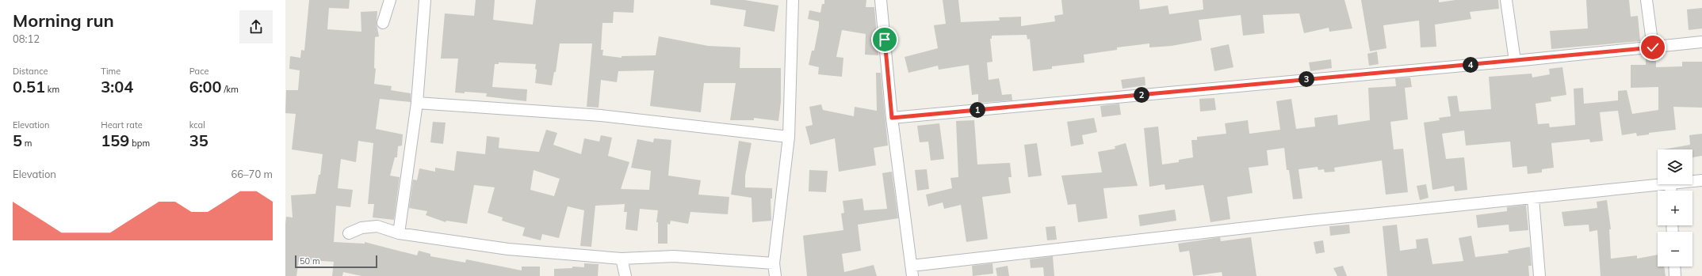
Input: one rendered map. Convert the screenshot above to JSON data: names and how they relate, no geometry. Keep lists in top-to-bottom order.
{
  "scale_bar": "50 m",
  "page": {
    "heading": ["Morning run", "08:12"],
    "stats": [
      ["Distance", "0.51 km"],
      ["Time", "3:04"],
      ["Pace", "6:00 /km"],
      ["Elevation", "5 m"],
      ["Heart rate", "159 bpm"],
      ["kcal", "35"]
    ],
    "pins": [
      "4",
      "3",
      "2",
      "1"
    ],
    "map_buttons": ["+", "−"],
    "chart": ["Elevation", "66–70 m"],
    "scale": "50 m"
  }
}
